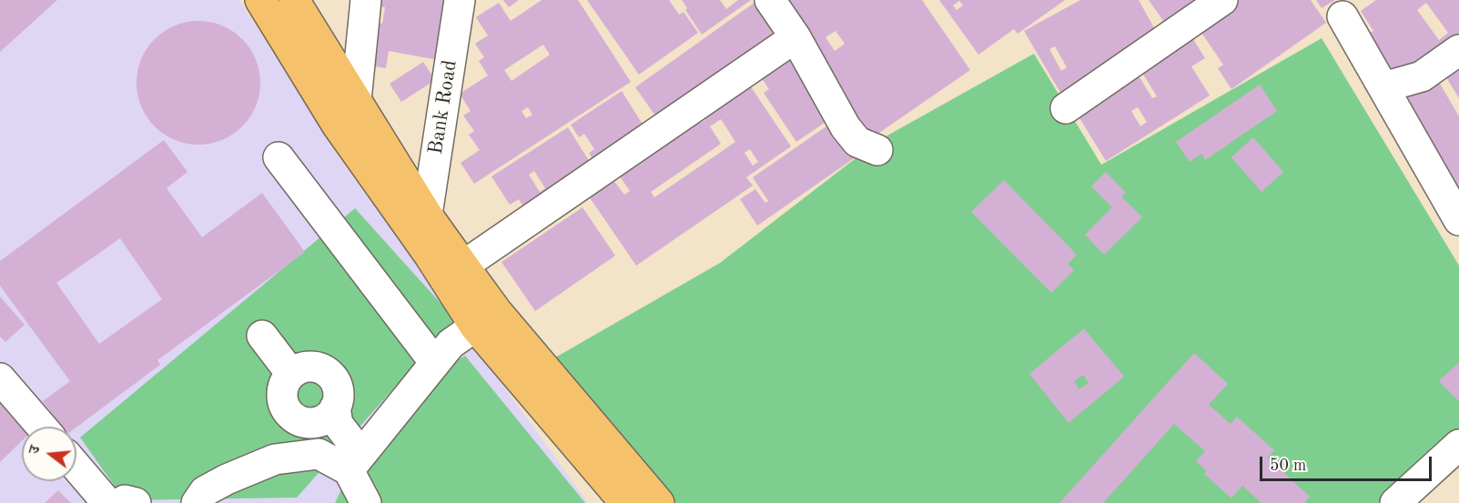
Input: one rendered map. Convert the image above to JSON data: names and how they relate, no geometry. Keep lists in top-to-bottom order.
{
  "streets": {
    "street": ["Bank Road"]
  },
  "scale_bar": "50 m",
  "north": "left"
}
